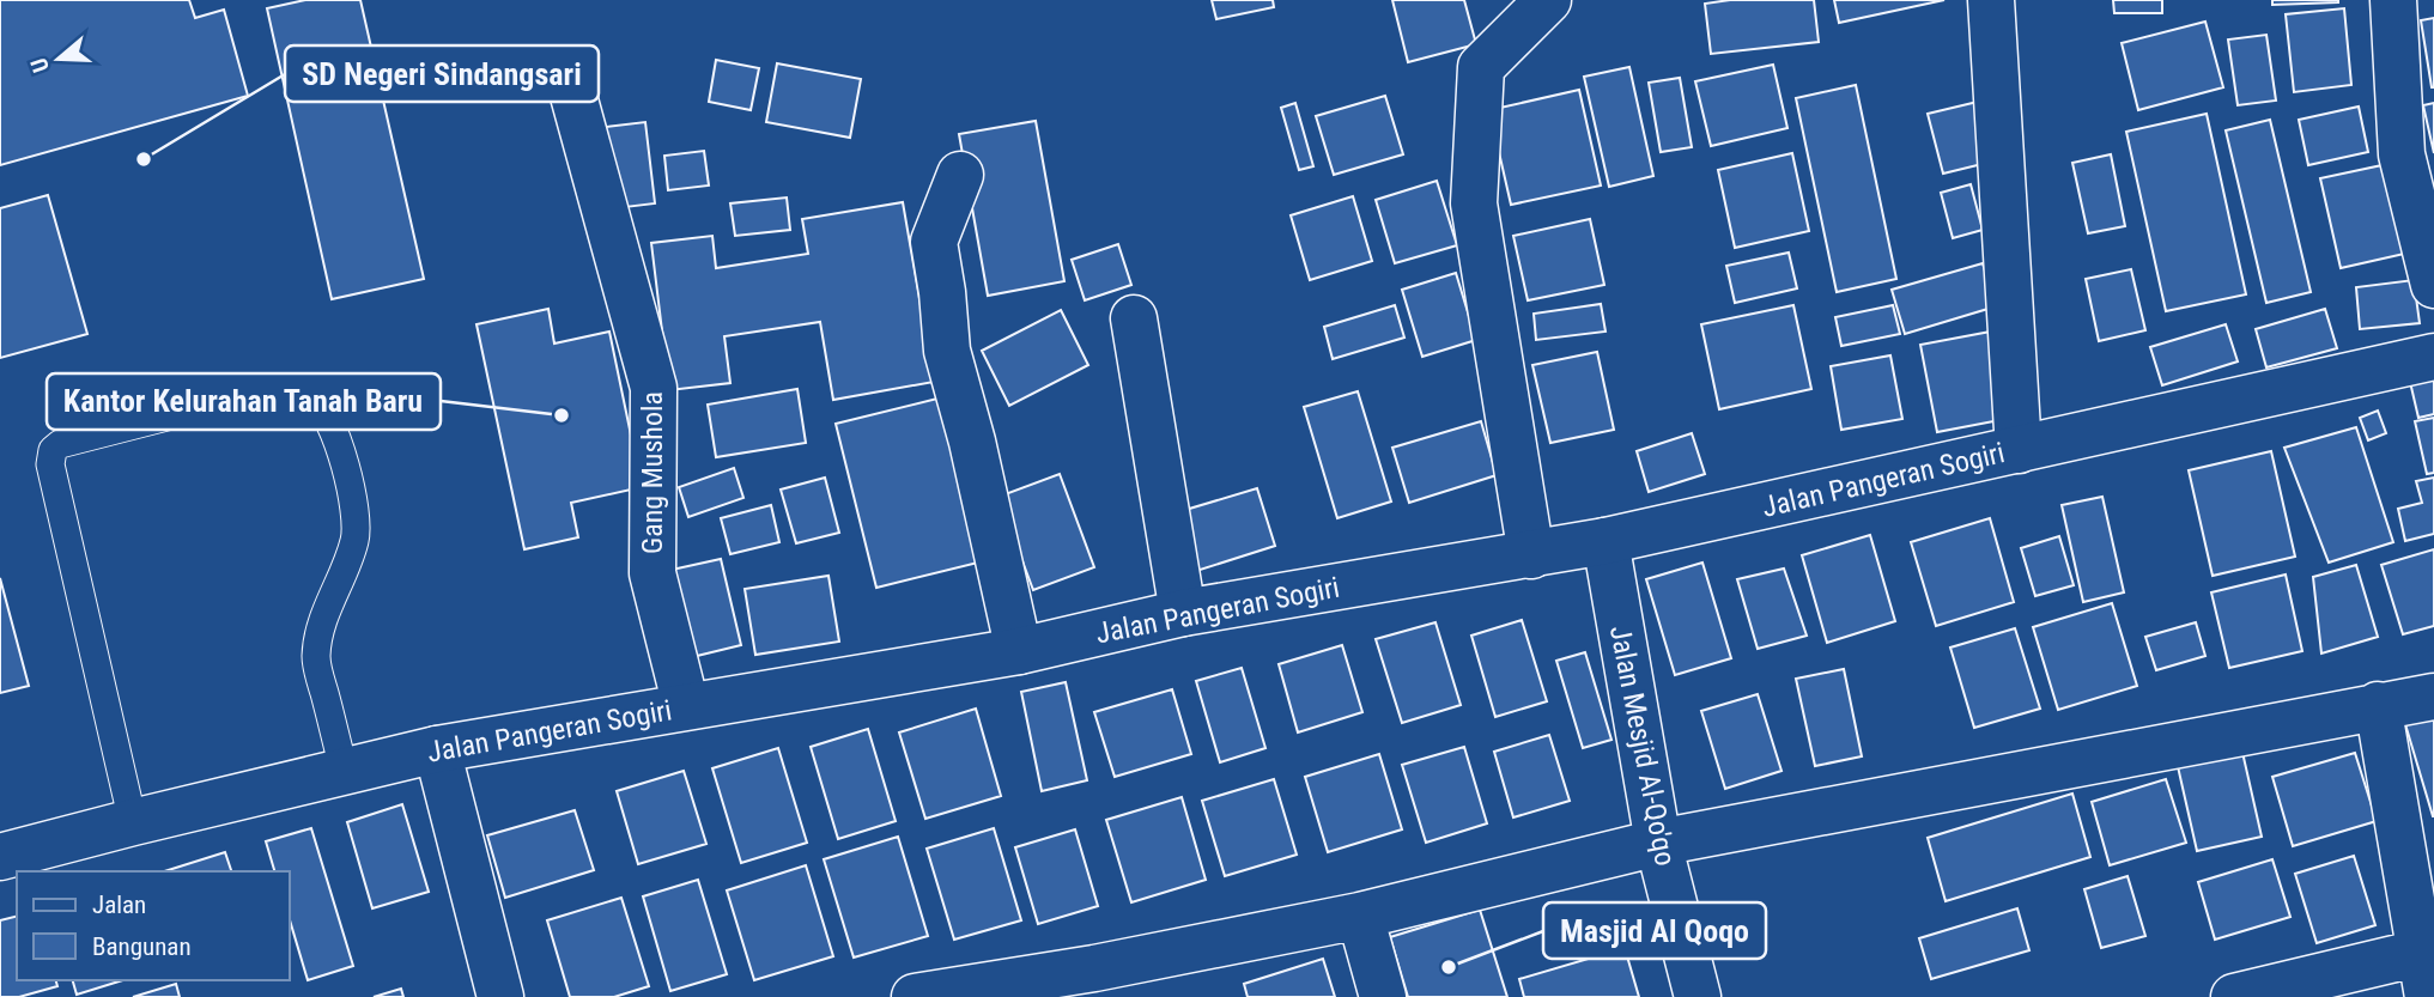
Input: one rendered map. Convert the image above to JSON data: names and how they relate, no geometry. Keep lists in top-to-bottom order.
{
  "streets": {
    "street": ["Gang Mushola", "Jalan Pangeran Sogiri", "Jalan Mesjid Al-Qo'qo"]
  },
  "crossings": [
    ["Gang Mushola", "Jalan Pangeran Sogiri"],
    ["Jalan Pangeran Sogiri", "Jalan Mesjid Al-Qo'qo"]
  ],
  "places": ["SD Negeri Sindangsari", "Kantor Kelurahan Tanah Baru", "Masjid Al Qoqo"],
  "legend": ["Jalan", "Bangunan"],
  "north": "left"
}
